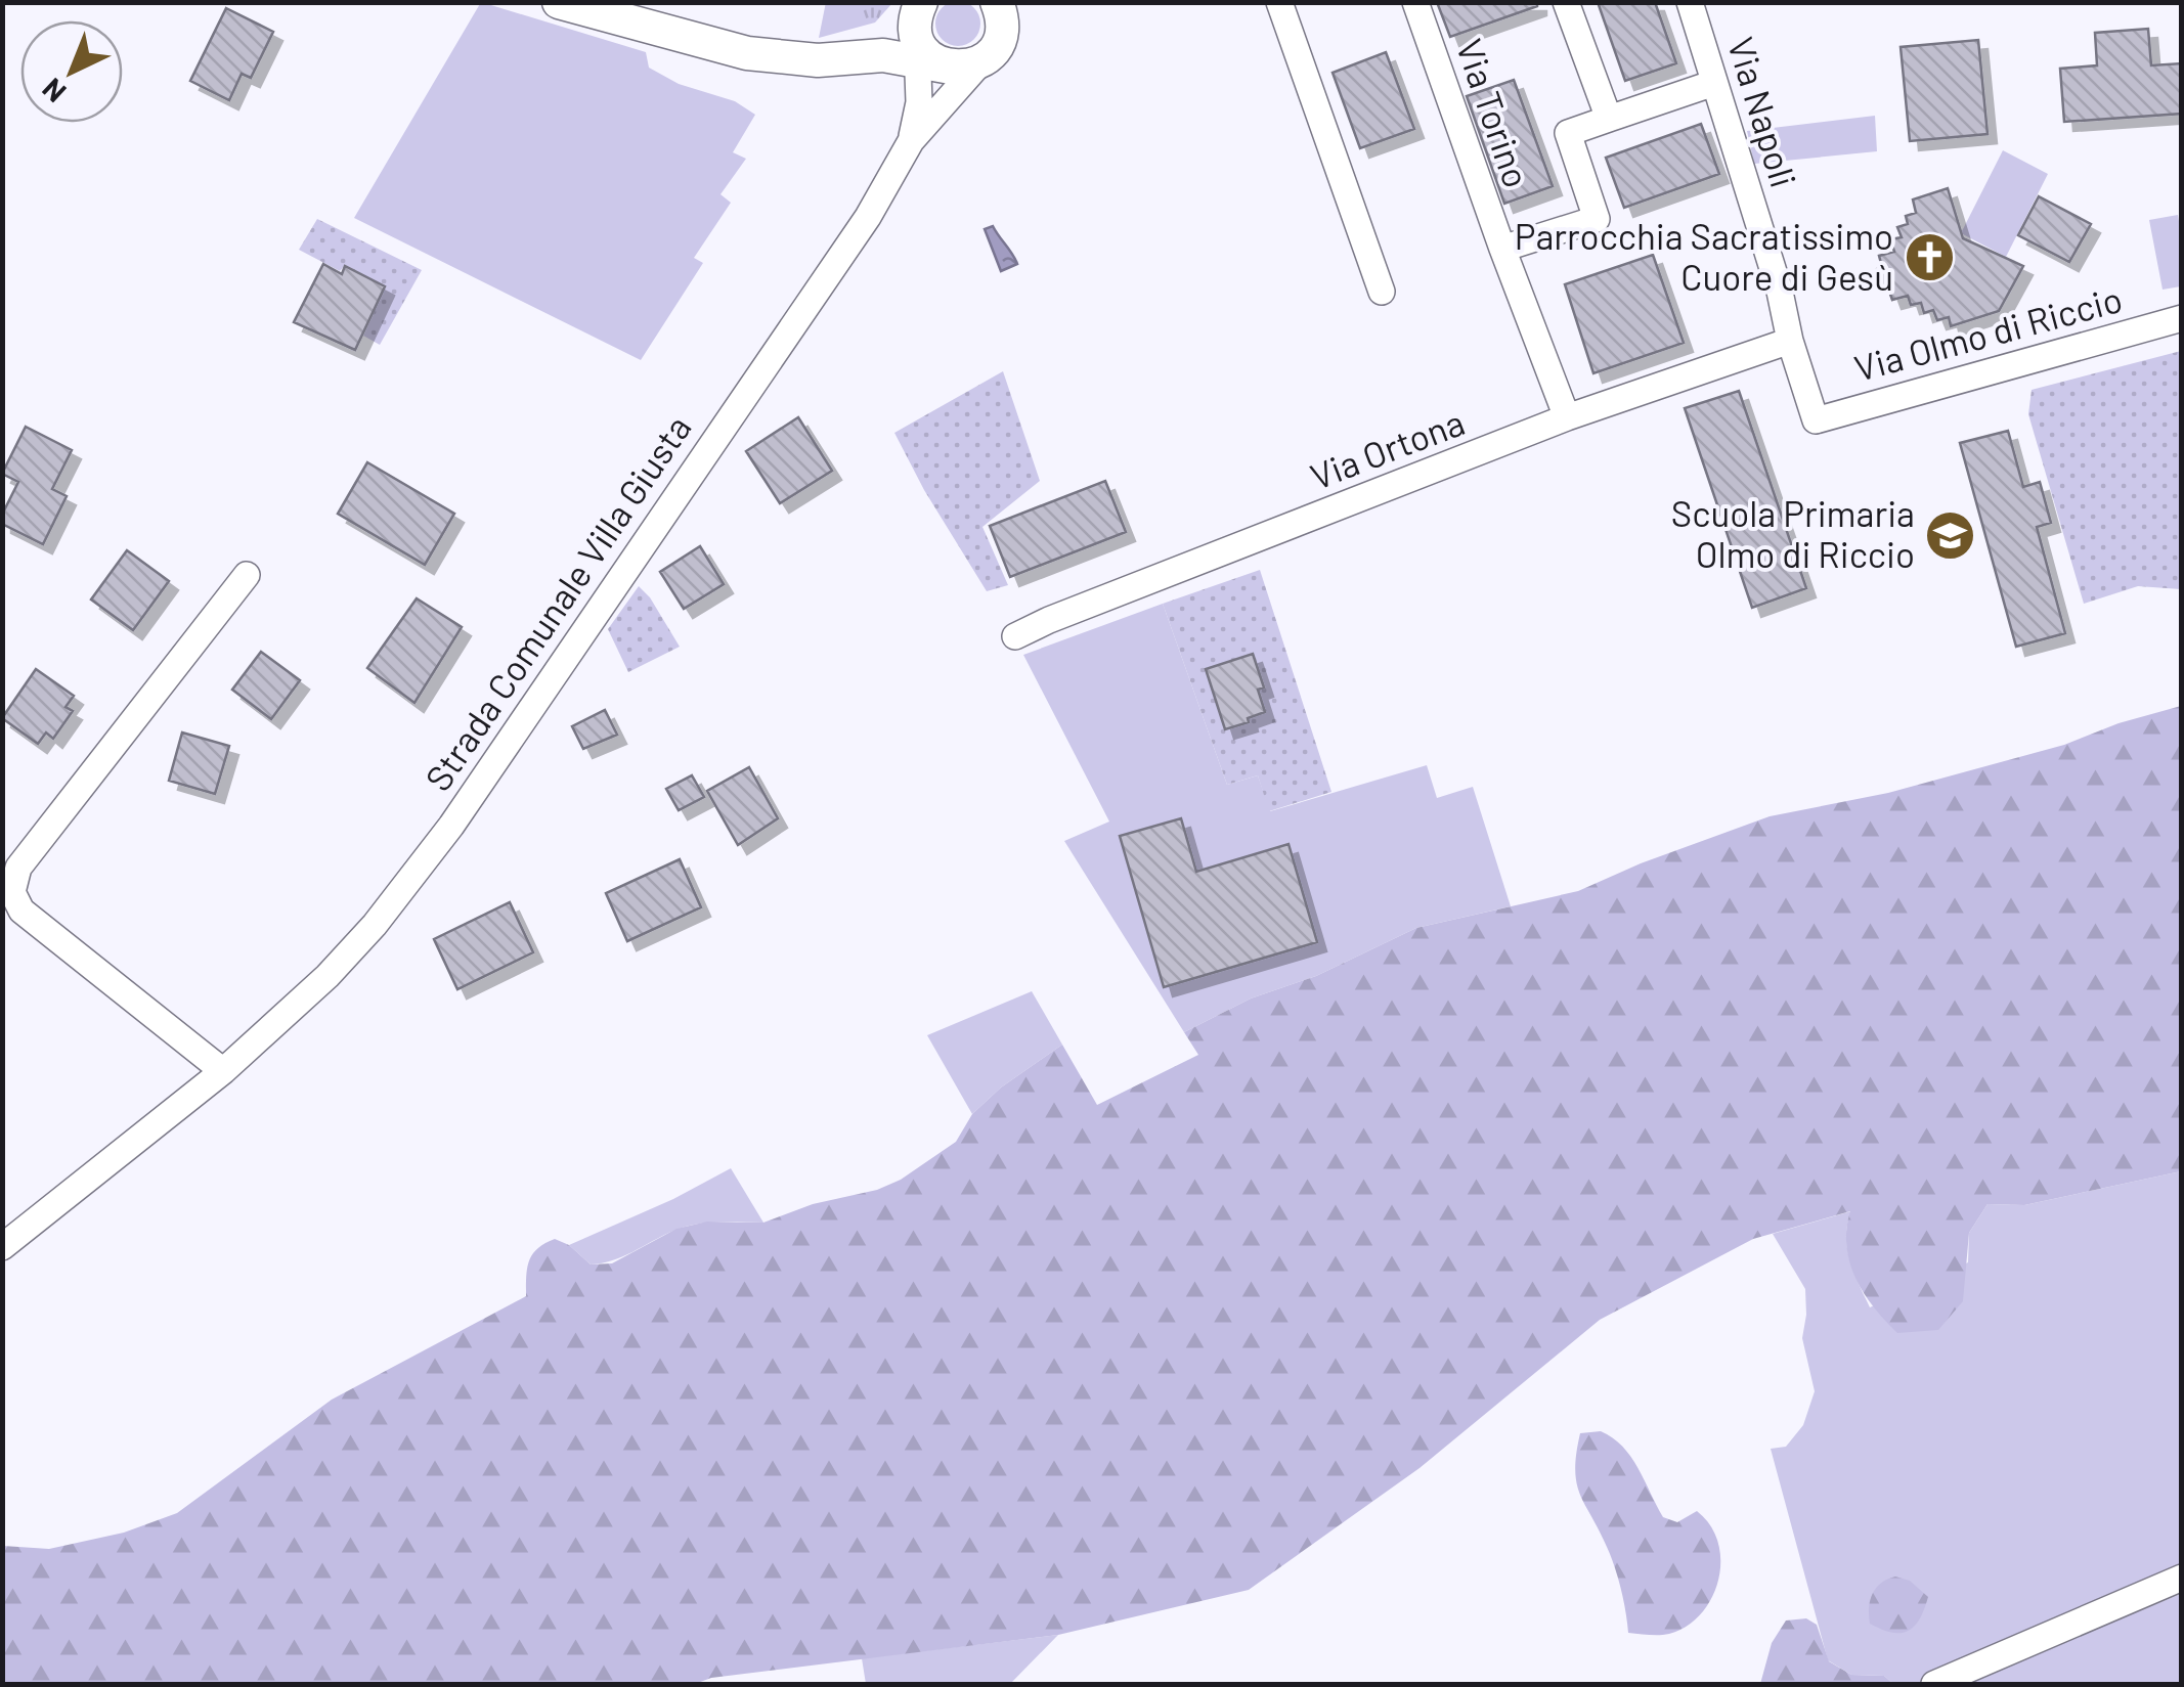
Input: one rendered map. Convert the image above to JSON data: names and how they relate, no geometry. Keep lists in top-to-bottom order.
{
  "streets": {
    "street": [
      "Via Napoli",
      "Via Torino",
      "Via Olmo di Riccio",
      "Via Ortona",
      "Strada Comunale Villa Giusta"
    ]
  },
  "crossings": [
    ["Via Napoli", "Via Torino"],
    ["Via Napoli", "Via Olmo di Riccio"],
    ["Via Napoli", "Via Ortona"],
    ["Via Torino", "Via Ortona"]
  ],
  "places": {
    "church": ["Parrocchia Sacratissimo Cuore di Gesù"],
    "school or university": ["Scuola Primaria Olmo di Riccio"]
  },
  "north": "bottom left"
}
